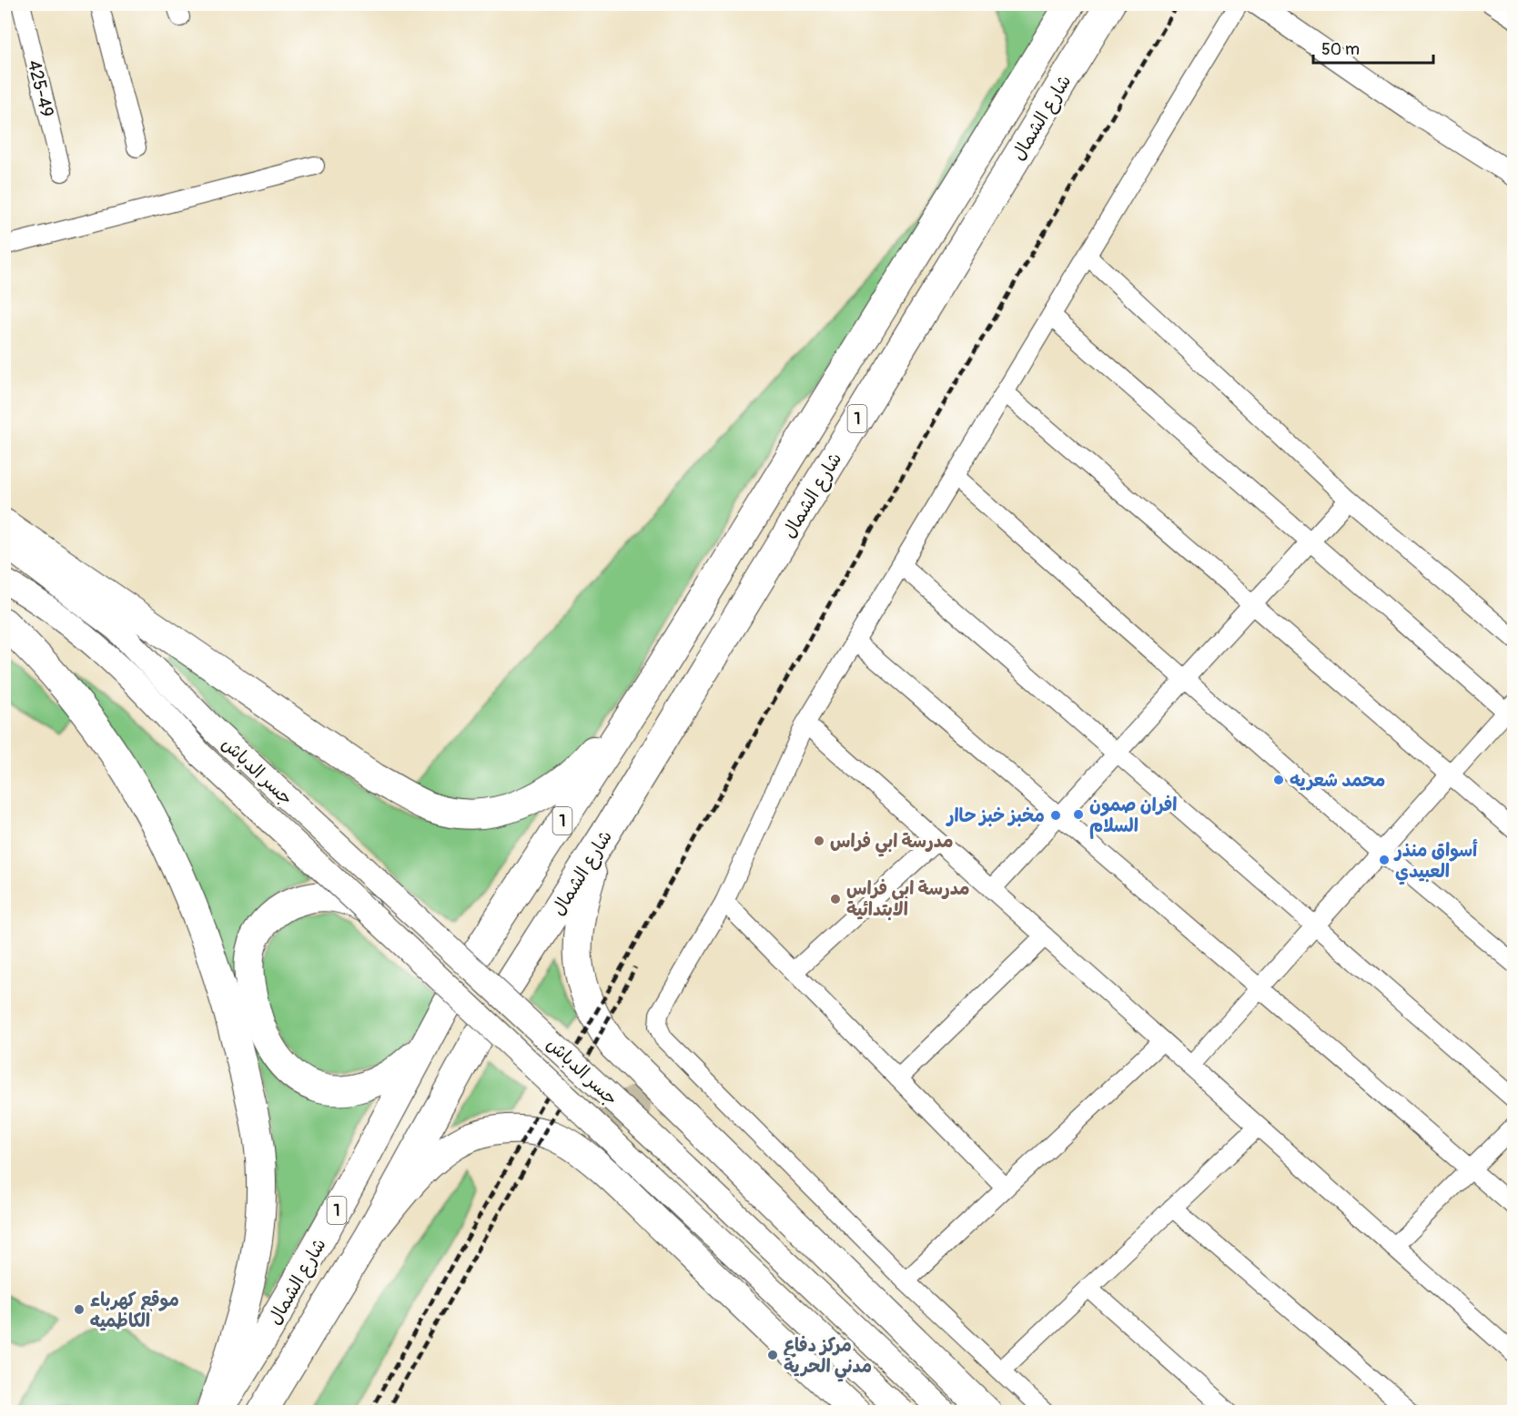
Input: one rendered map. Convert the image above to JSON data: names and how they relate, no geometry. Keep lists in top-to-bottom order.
{
  "streets": {
    "highway": ["شارع الشمال", "1"],
    "main road": ["جسر الدباش"],
    "street": ["425-49"]
  },
  "places": [
    "محمد شعريه",
    "افران صمون السلام",
    "مخبز خبز حاار",
    "مدرسة ابي فراس",
    "أسواق منذر العبيدي",
    "مدرسة ابي فراس الابتدائية",
    "موقع كهرباء الكاظميه",
    "مركز دفاع مدني الحرية"
  ],
  "scale_bar": "50 m"
}
